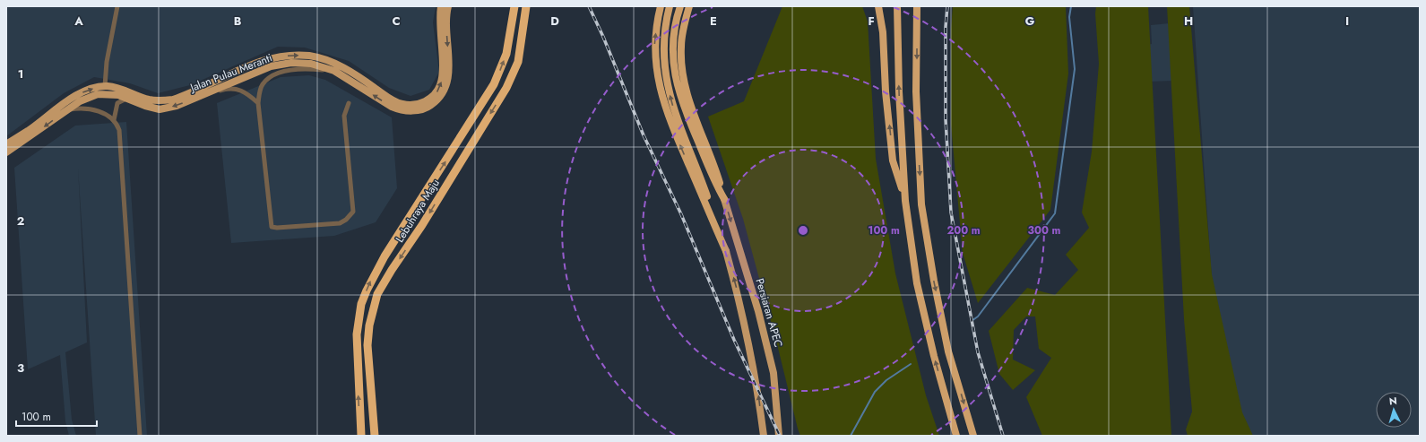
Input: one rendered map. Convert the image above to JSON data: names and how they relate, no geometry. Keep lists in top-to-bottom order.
{
  "streets": {
    "highway": ["Lebuhraya Maju"],
    "main road": ["Jalan Pulau Meranti", "Persiaran APEC"]
  },
  "scale_bar": "100 m",
  "north": "top",
  "grid": {
    "columns": [
      "A",
      "B",
      "C",
      "D",
      "E",
      "F",
      "G",
      "H",
      "I"
    ],
    "rows": ["1", "2", "3"]
  },
  "rings": ["100 m", "200 m", "300 m"]
}
